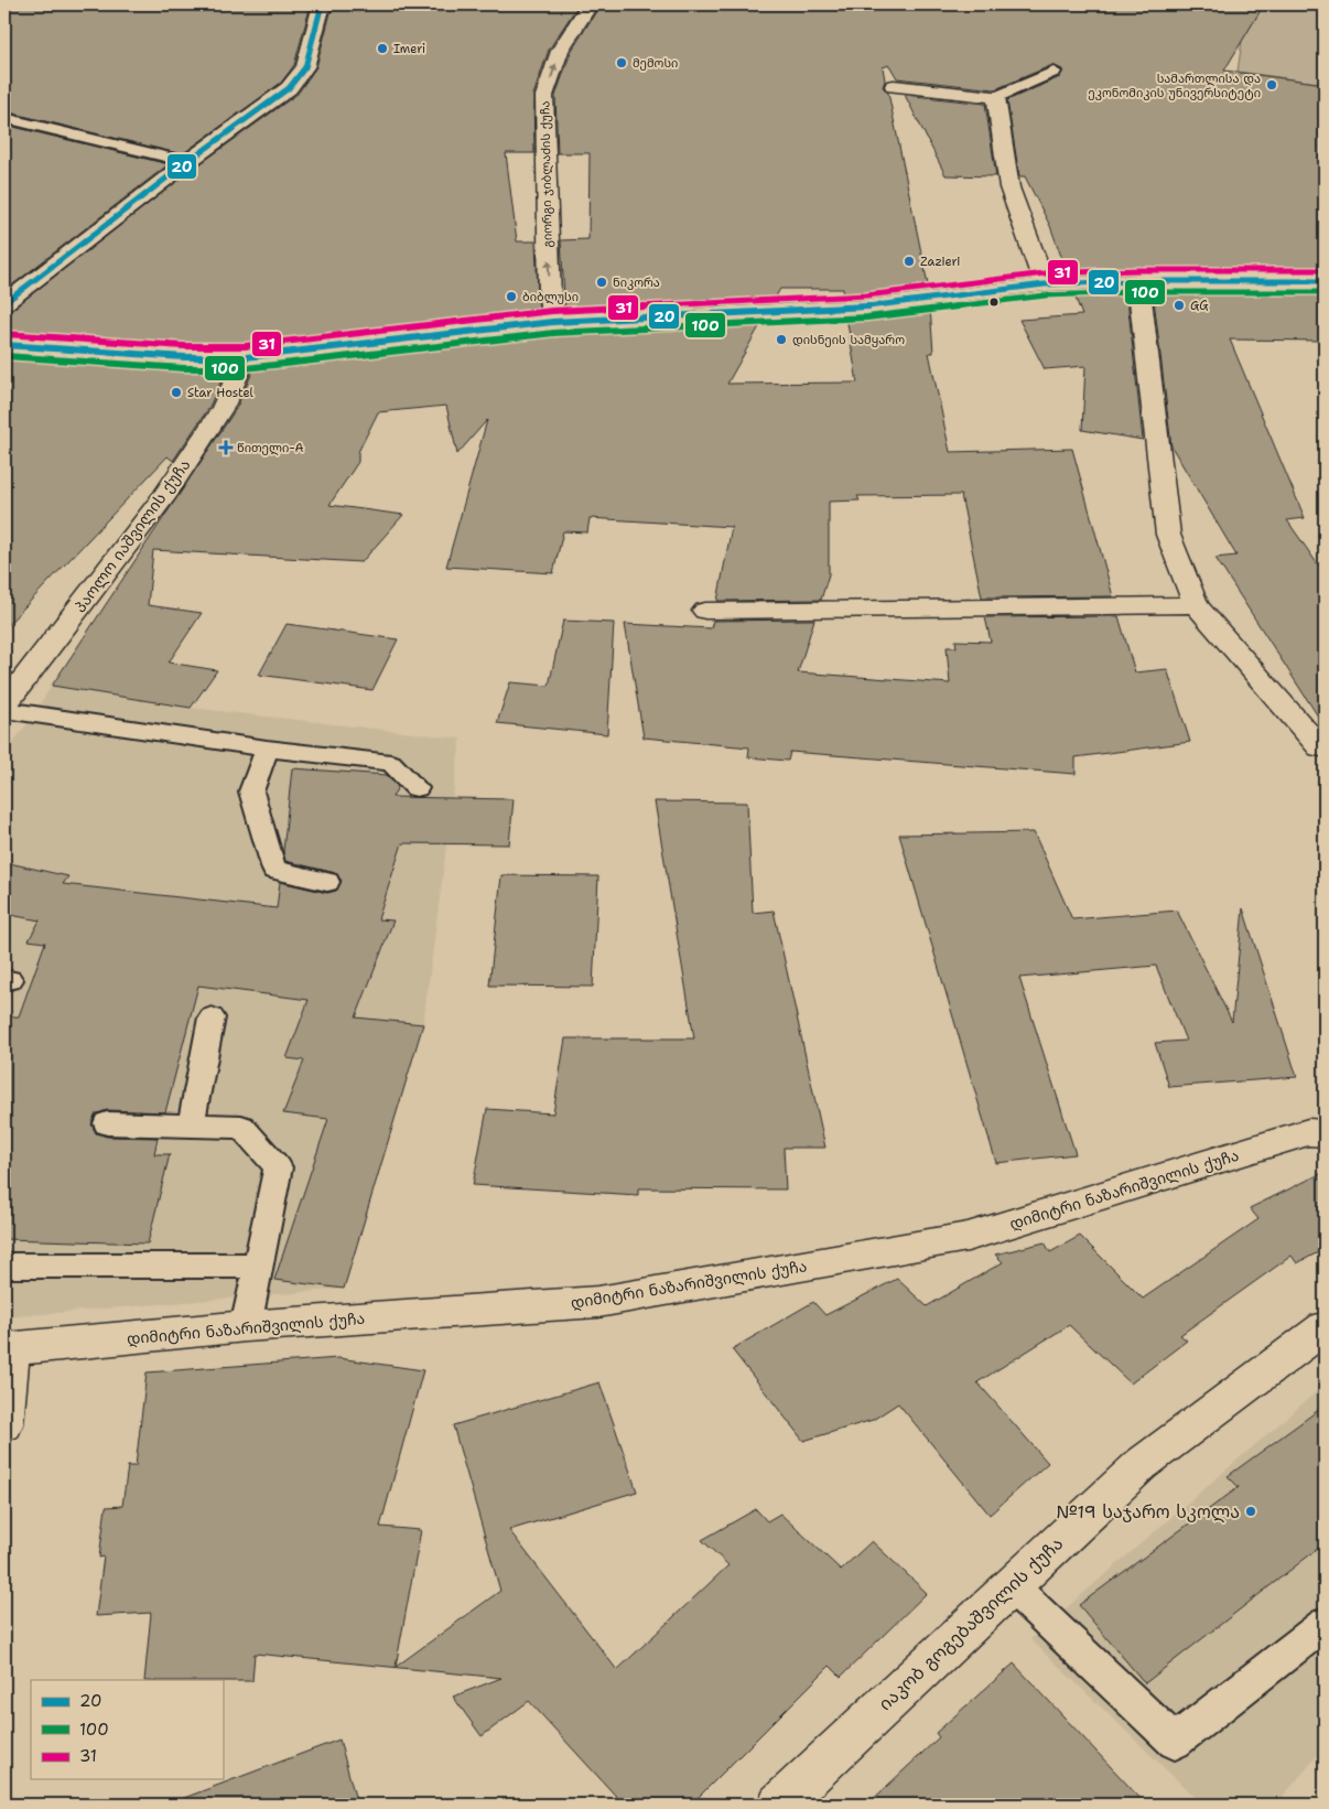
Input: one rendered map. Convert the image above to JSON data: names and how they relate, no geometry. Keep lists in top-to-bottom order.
{
  "streets": {
    "street": [
      "გიორგი ჯიბლაძის ქუჩა",
      "პაოლო იაშვილის ქუჩა",
      "დიმიტრი ნაზარიშვილის ქუჩა",
      "იაკობ გოგებაშვილის ქუჩა"
    ]
  },
  "one_way": ["გიორგი ჯიბლაძის ქუჩა"],
  "places": {
    "other": [
      "Imeri",
      "მემოსი",
      "სამართლისა და ეკონომიკის უნივერსიტეტი",
      "Zazieri",
      "ნიკორა",
      "ბიბლუსი",
      "GG",
      "დისნეის სამყარო",
      "Star Hostel",
      "№19 საჯარო სკოლა"
    ],
    "health": ["წითელი-A"]
  },
  "lines": ["transit line 20", "transit line 31", "transit line 100"],
  "legend": ["20", "100", "31"]
}
